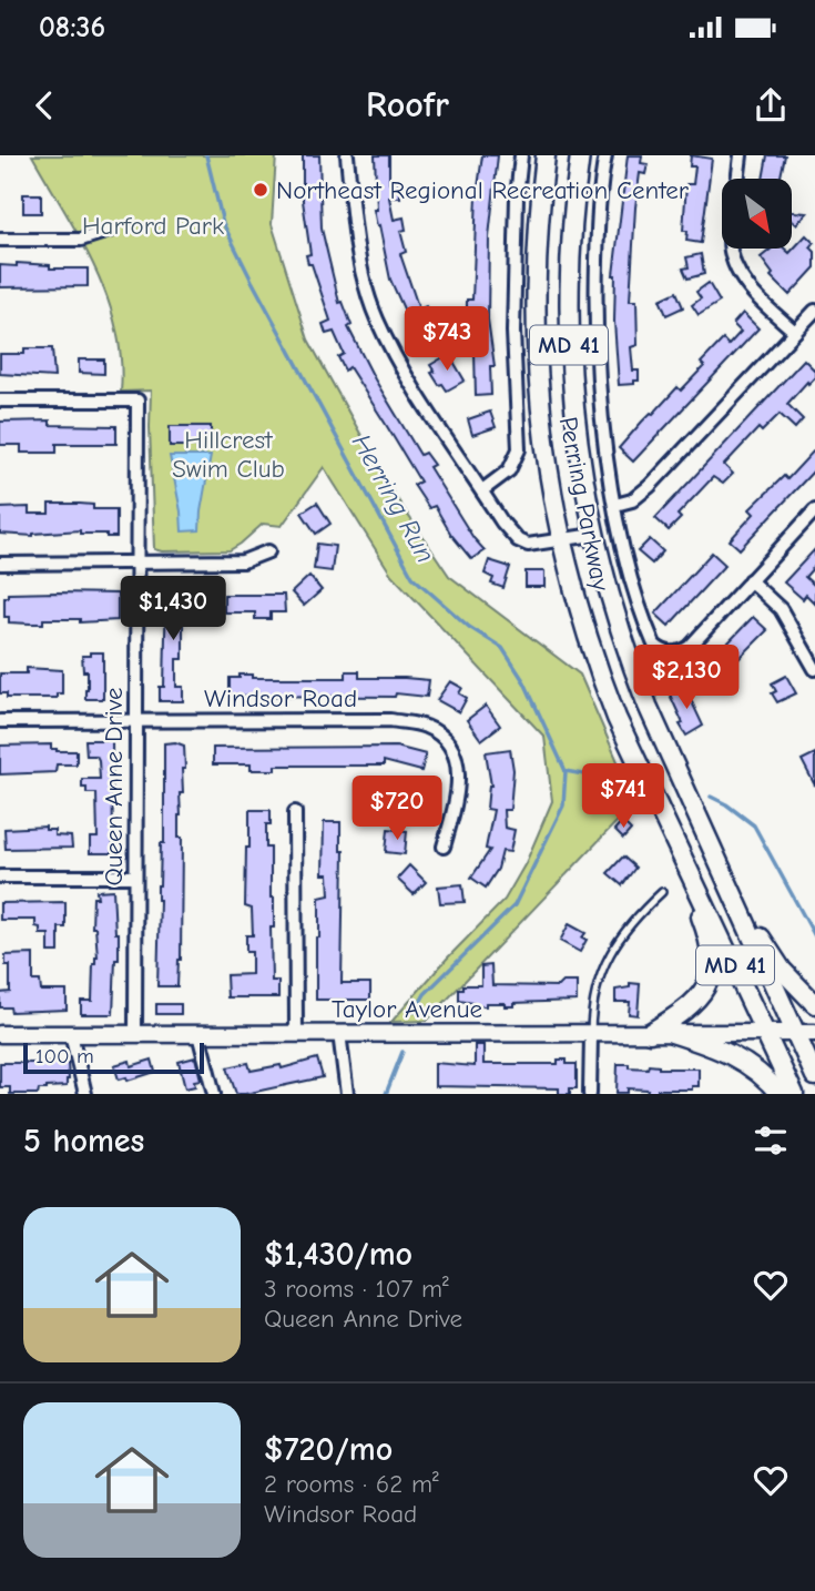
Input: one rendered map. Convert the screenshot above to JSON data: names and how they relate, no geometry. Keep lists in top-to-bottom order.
{
  "streets": {
    "main road": ["MD 41", "Perring Parkway", "Taylor Avenue"],
    "street": ["Windsor Road", "Queen Anne Drive"]
  },
  "crossings": [
    ["Perring Parkway", "Taylor Avenue"],
    ["Windsor Road", "Queen Anne Drive"],
    ["Queen Anne Drive", "Taylor Avenue"]
  ],
  "water": ["Herring Run"],
  "parks": ["Harford Park", "Hillcrest Swim Club"],
  "places": ["Northeast Regional Recreation Center"],
  "scale_bar": "100 m",
  "north": "bottom right",
  "page": {
    "status": "08:36",
    "header": "Roofr",
    "price": [
      "$743",
      "$1,430",
      "$2,130",
      "$741",
      "$720"
    ],
    "scale": "100 m",
    "heading": "5 homes",
    "list": [
      {
        "name": "$1,430/mo",
        "note": "3 rooms · 107 m² · Queen Anne Drive"
      },
      {
        "name": "$720/mo",
        "note": "2 rooms · 62 m² · Windsor Road"
      }
    ]
  }
}
